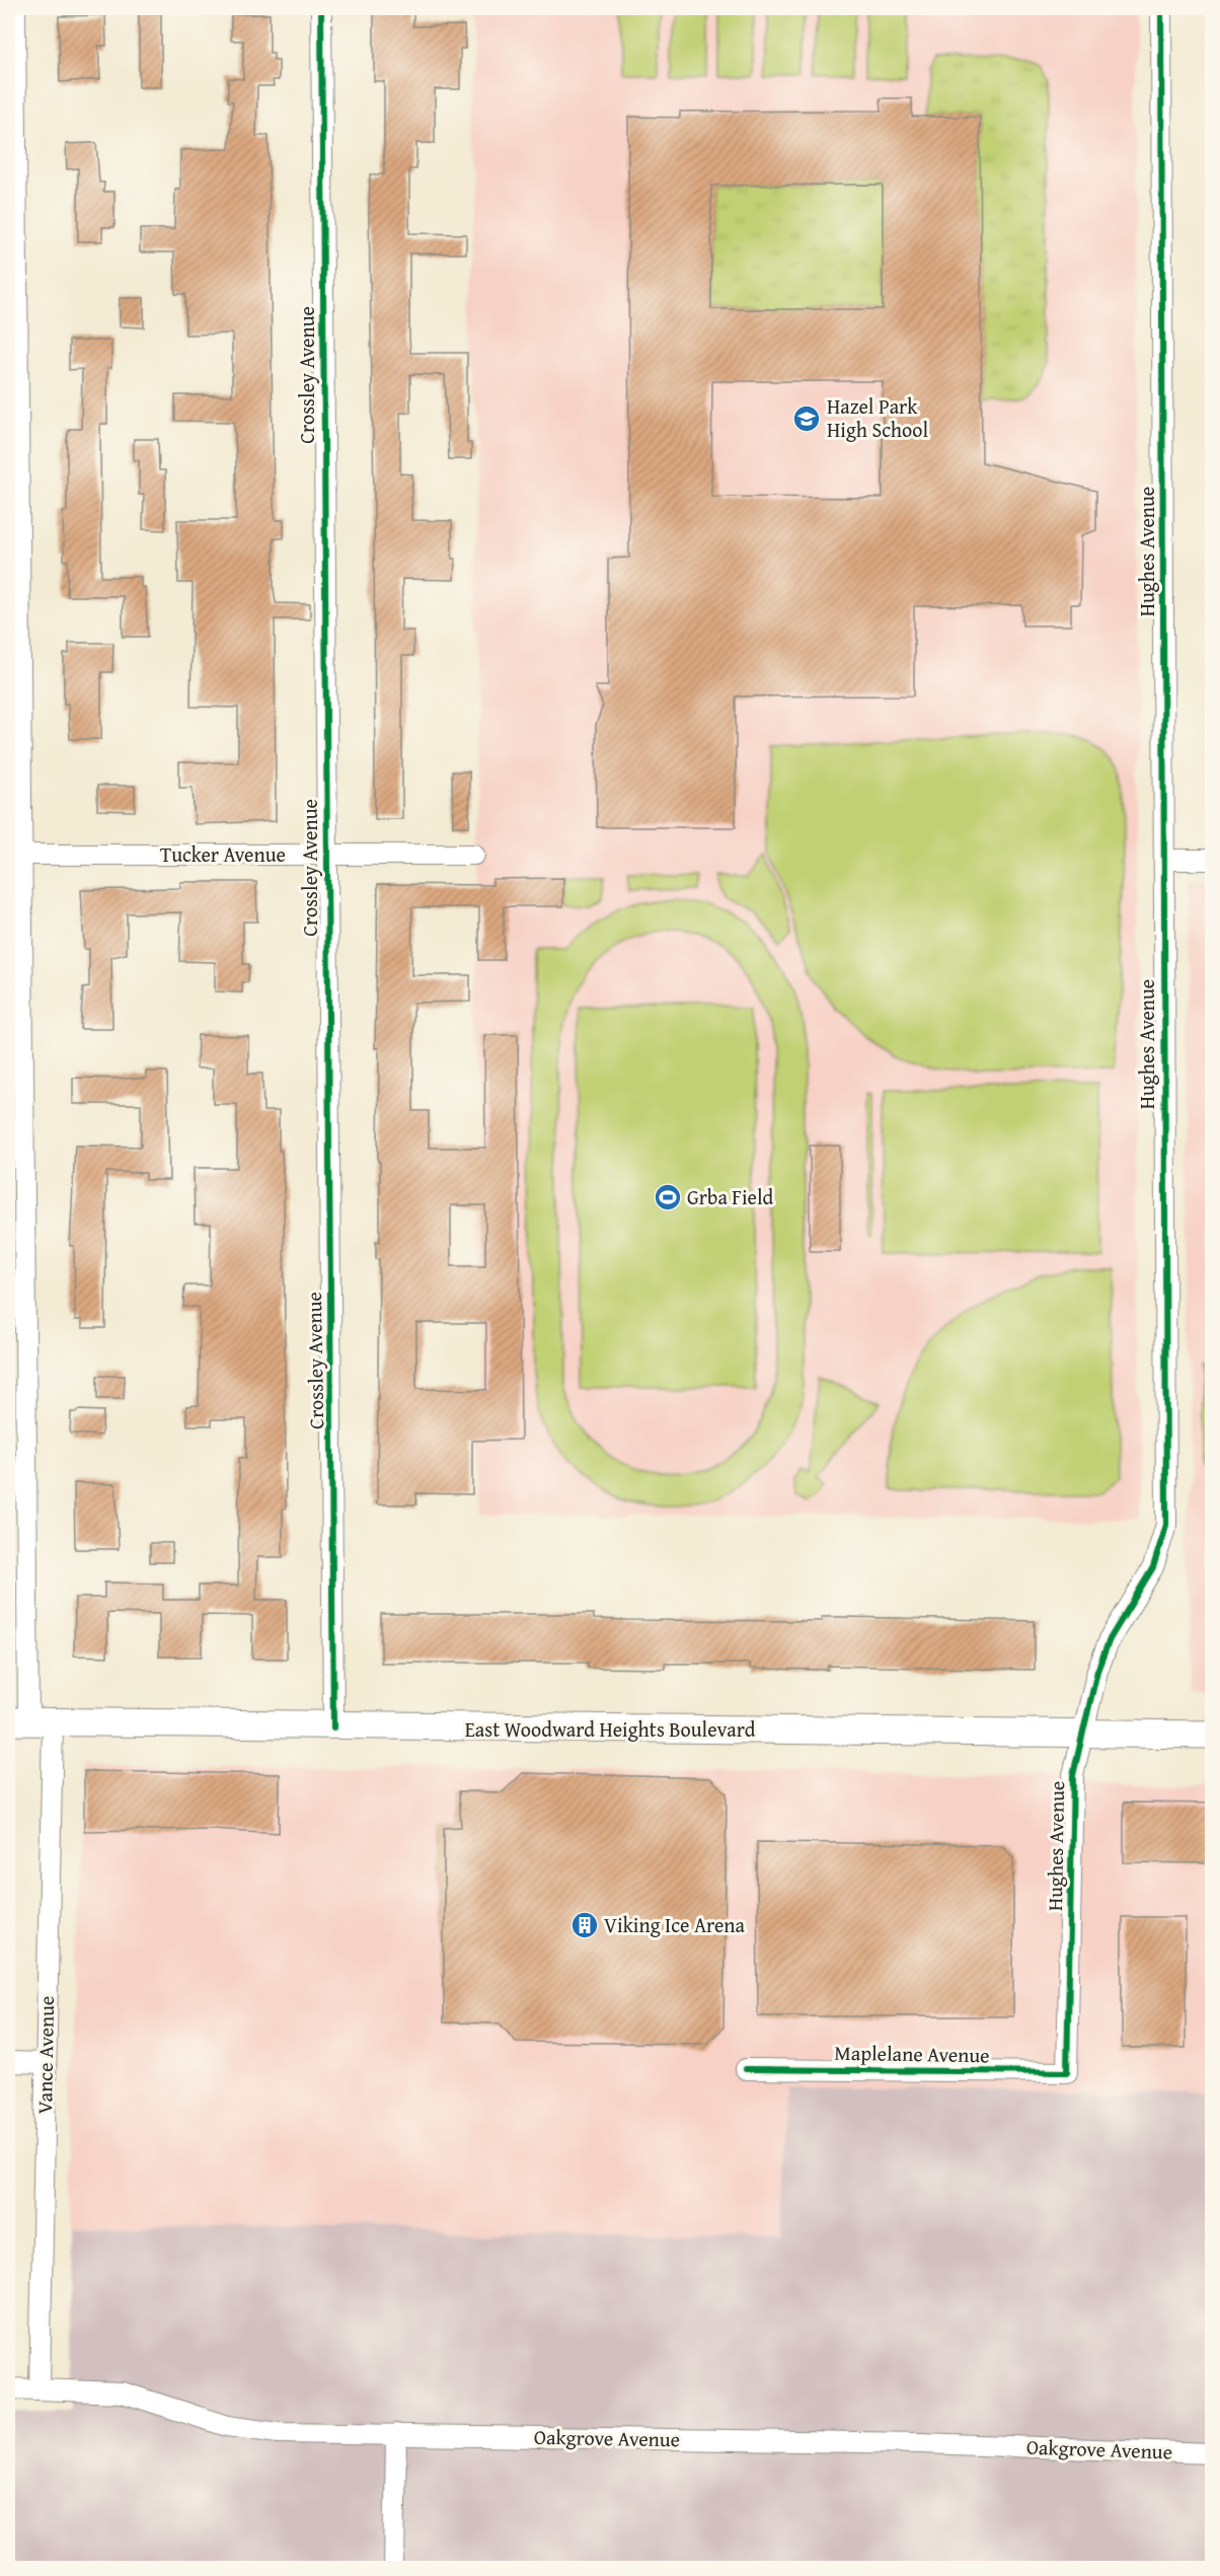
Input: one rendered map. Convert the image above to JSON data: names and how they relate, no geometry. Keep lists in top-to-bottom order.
{
  "streets": {
    "street": [
      "Crossley Avenue",
      "Hughes Avenue",
      "Tucker Avenue",
      "East Woodward Heights Boulevard",
      "Maplelane Avenue",
      "Vance Avenue",
      "Oakgrove Avenue"
    ]
  },
  "crossings": [
    ["Crossley Avenue", "Tucker Avenue"],
    ["Crossley Avenue", "East Woodward Heights Boulevard"],
    ["Hughes Avenue", "East Woodward Heights Boulevard"],
    ["Hughes Avenue", "Maplelane Avenue"],
    ["Tucker Avenue", "Vance Avenue"],
    ["East Woodward Heights Boulevard", "Vance Avenue"],
    ["Vance Avenue", "Oakgrove Avenue"]
  ],
  "places": {
    "school or university": ["Hazel Park High School"],
    "sports": ["Grba Field"],
    "building": ["Viking Ice Arena"]
  }
}
